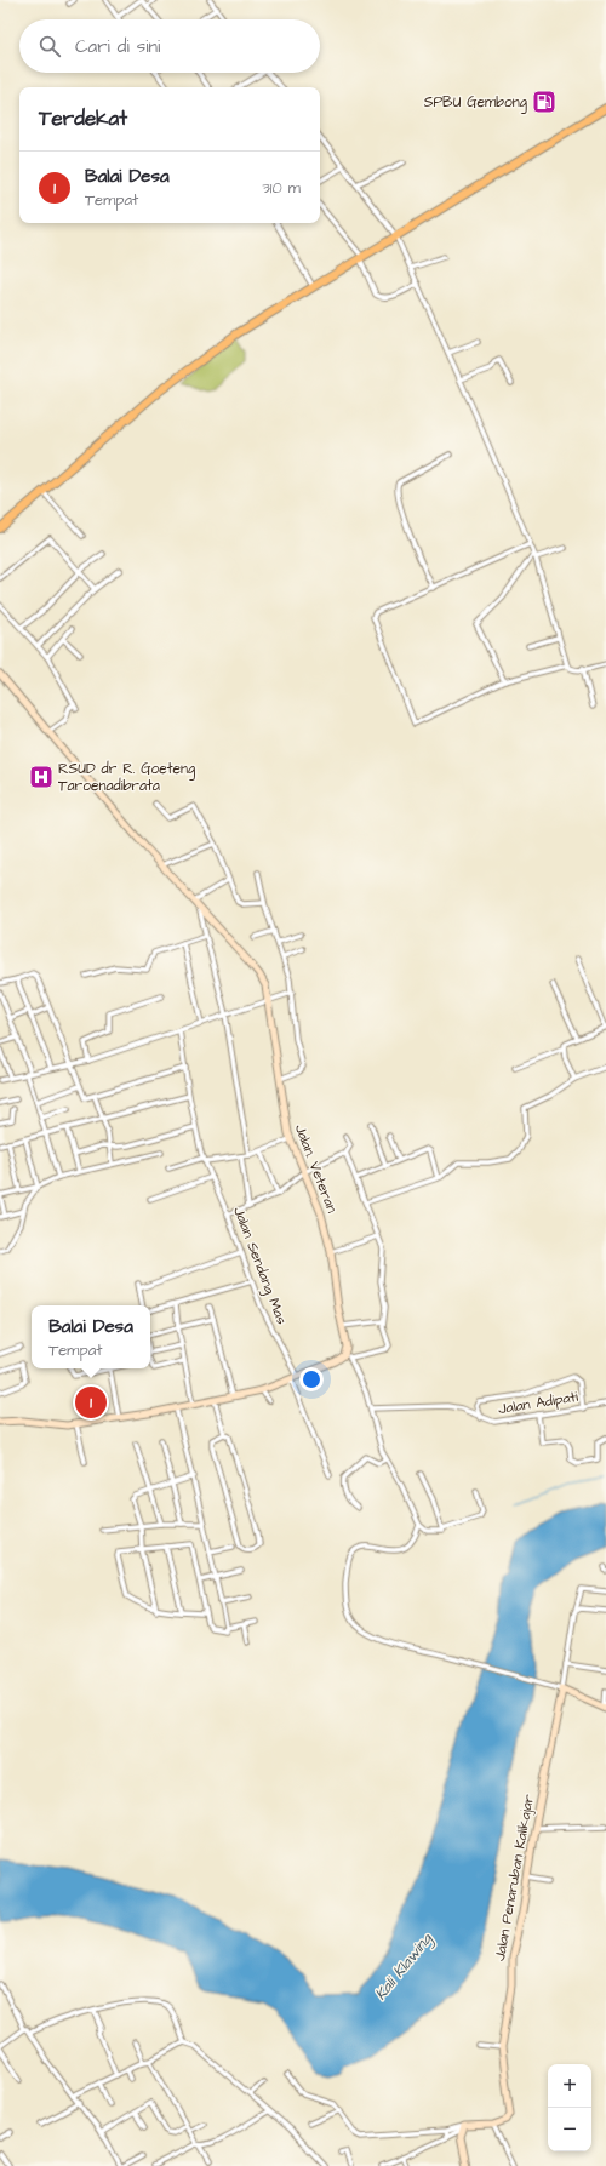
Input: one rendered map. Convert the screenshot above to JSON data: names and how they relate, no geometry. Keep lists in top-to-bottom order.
{
  "streets": {
    "street": [
      "Jalan. Veteran",
      "Jalan Sendang Mas",
      "Jalan Adipati",
      "Jalan Penaruban Kalikajar"
    ]
  },
  "water": ["Kali Klawing"],
  "places": {
    "fuel station": ["SPBU Gembong"],
    "hospital": ["RSUD dr R. Goeteng Taroenadibrata"]
  },
  "page": {
    "search": "Cari di sini",
    "heading": "Terdekat",
    "list": [
      {
        "mark": "1",
        "name": "Balai Desa",
        "note": "Tempat",
        "value": "310 m"
      }
    ],
    "popup": ["Balai Desa", "Tempat"],
    "pins": "1",
    "map_buttons": ["+", "−"]
  }
}
